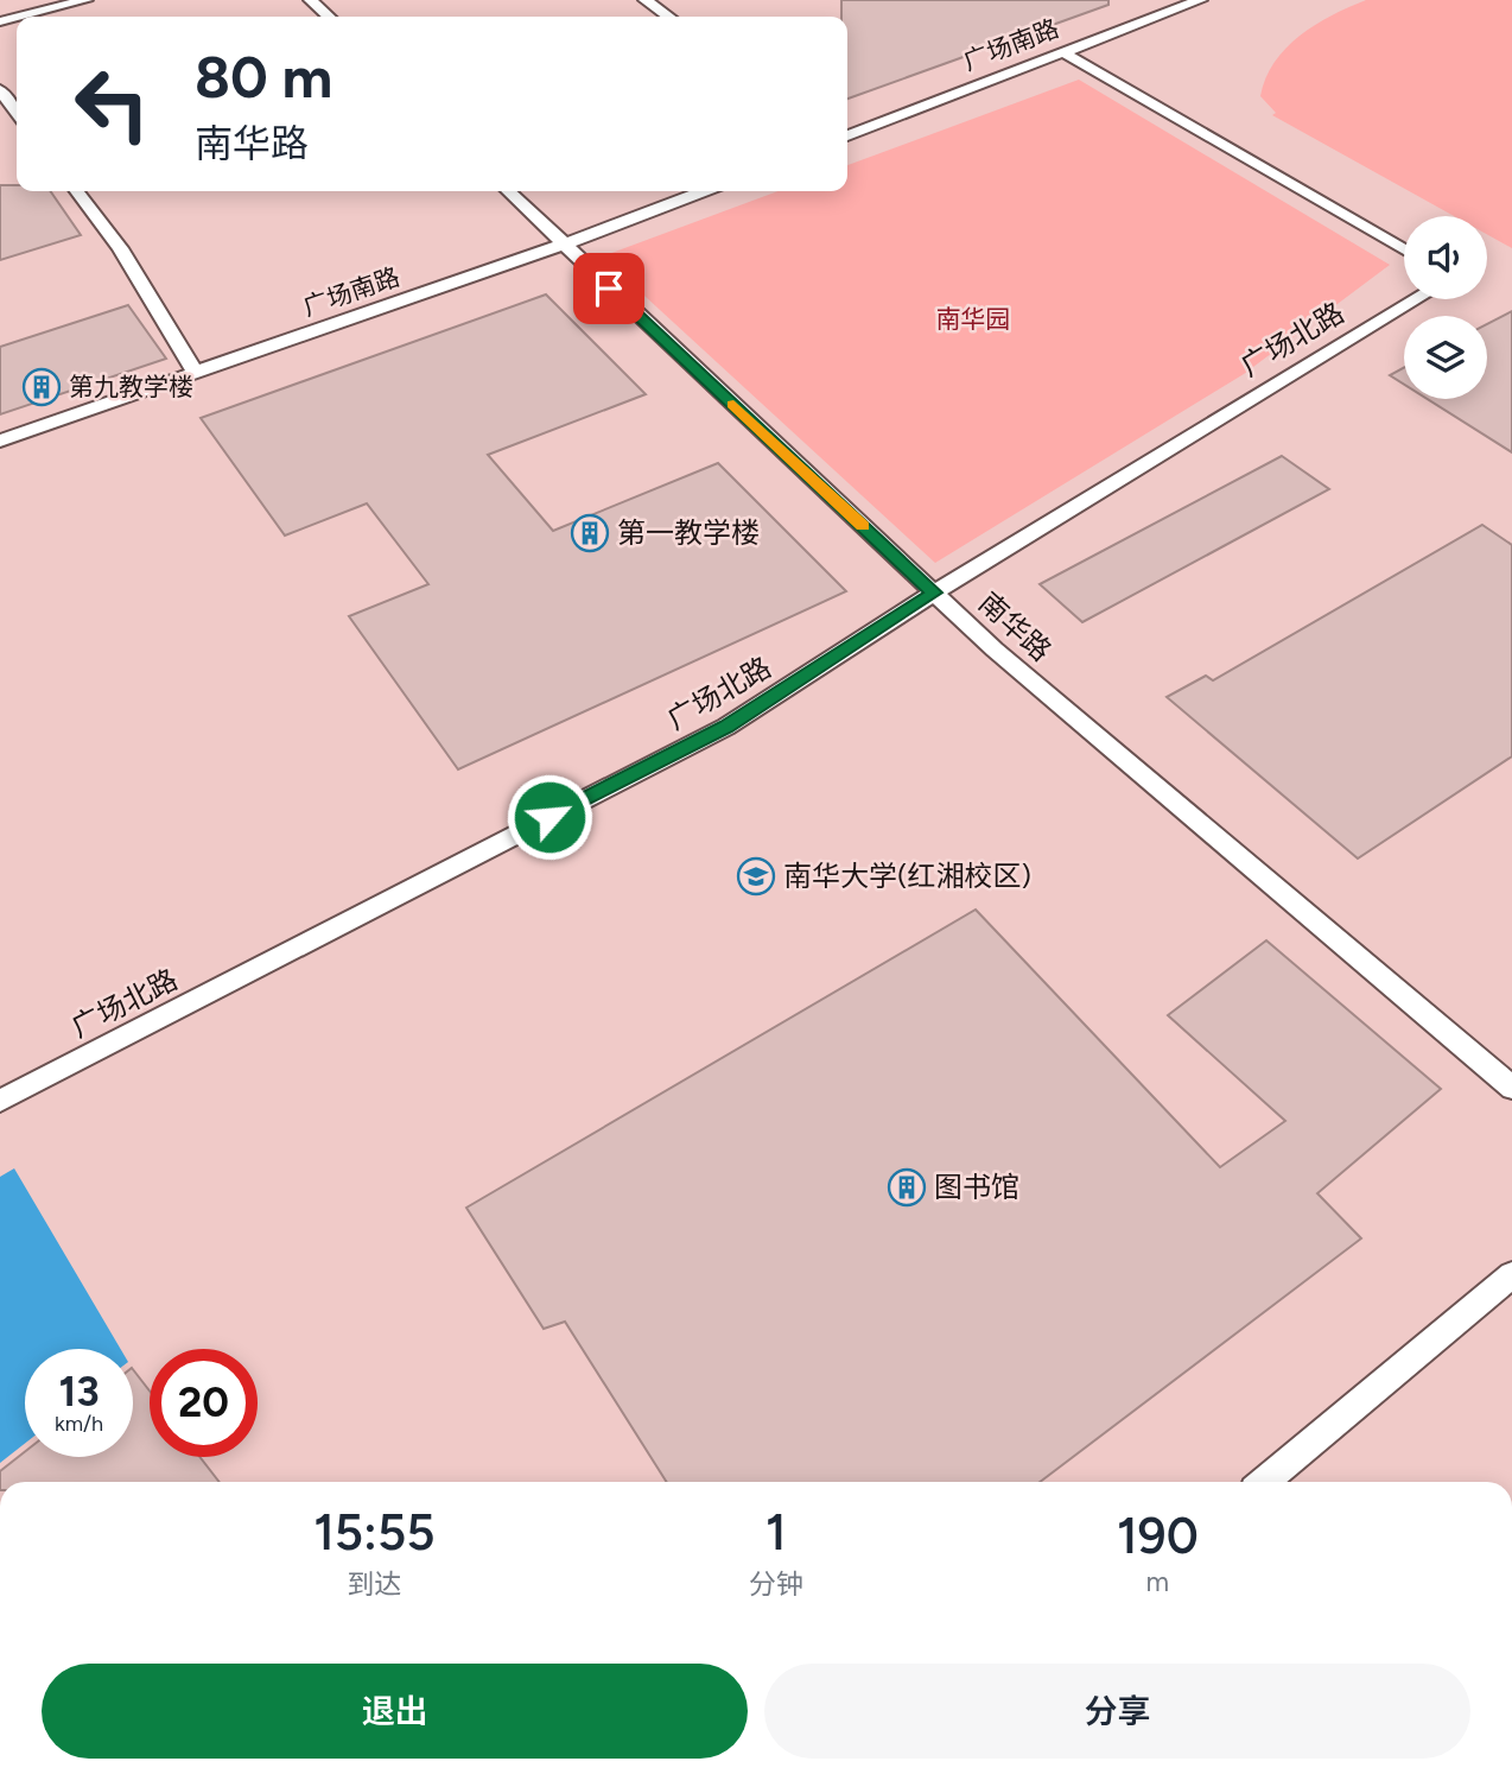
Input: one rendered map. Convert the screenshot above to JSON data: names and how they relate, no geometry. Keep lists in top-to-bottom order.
{
  "streets": {
    "lane": ["广场南路", "广场北路", "南华路"]
  },
  "crossings": [
    ["广场南路", "南华路"],
    ["广场北路", "南华路"]
  ],
  "parks": ["南华园"],
  "places": {
    "building": ["第九教学楼", "第一教学楼", "图书馆"],
    "school or university": ["南华大学(红湘校区)"]
  },
  "page": {
    "turn": ["80 m", "南华路"],
    "speed": "13 km/h",
    "limit": "20",
    "eta": [
      "15:55",
      "到达",
      "1",
      "分钟",
      "190",
      "m"
    ],
    "buttons": ["退出", "分享"]
  }
}
